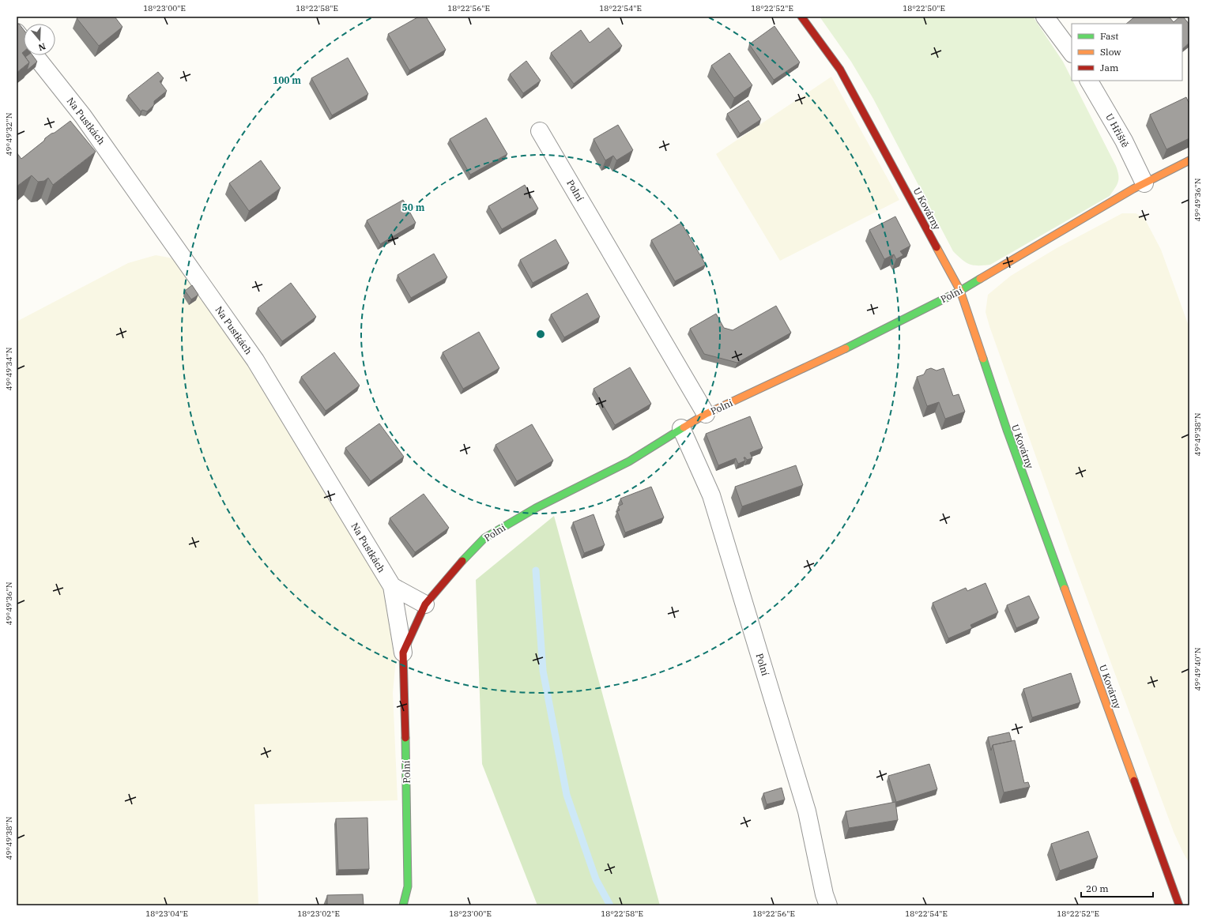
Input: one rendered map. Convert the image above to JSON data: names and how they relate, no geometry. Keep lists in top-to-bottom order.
{
  "streets": {
    "street": [
      "Na Pustkách",
      "U Hřiště",
      "Polní",
      "U Kovárny"
    ]
  },
  "crossings": [
    ["Na Pustkách", "Polní"],
    ["U Hřiště", "Polní"],
    ["Polní", "U Kovárny"]
  ],
  "legend": ["Fast", "Slow", "Jam"],
  "scale_bar": "20 m",
  "north": "bottom",
  "coordinates": [
    "18°23'00\"E",
    "18°22'58\"E",
    "18°22'56\"E",
    "18°22'54\"E",
    "18°22'52\"E",
    "18°22'50\"E",
    "49°49'32\"N",
    "49°49'36\"N",
    "49°49'34\"N",
    "49°49'38\"N",
    "49°49'40\"N",
    "18°23'04\"E",
    "18°23'02\"E"
  ],
  "rings": ["100 m", "50 m"]
}
